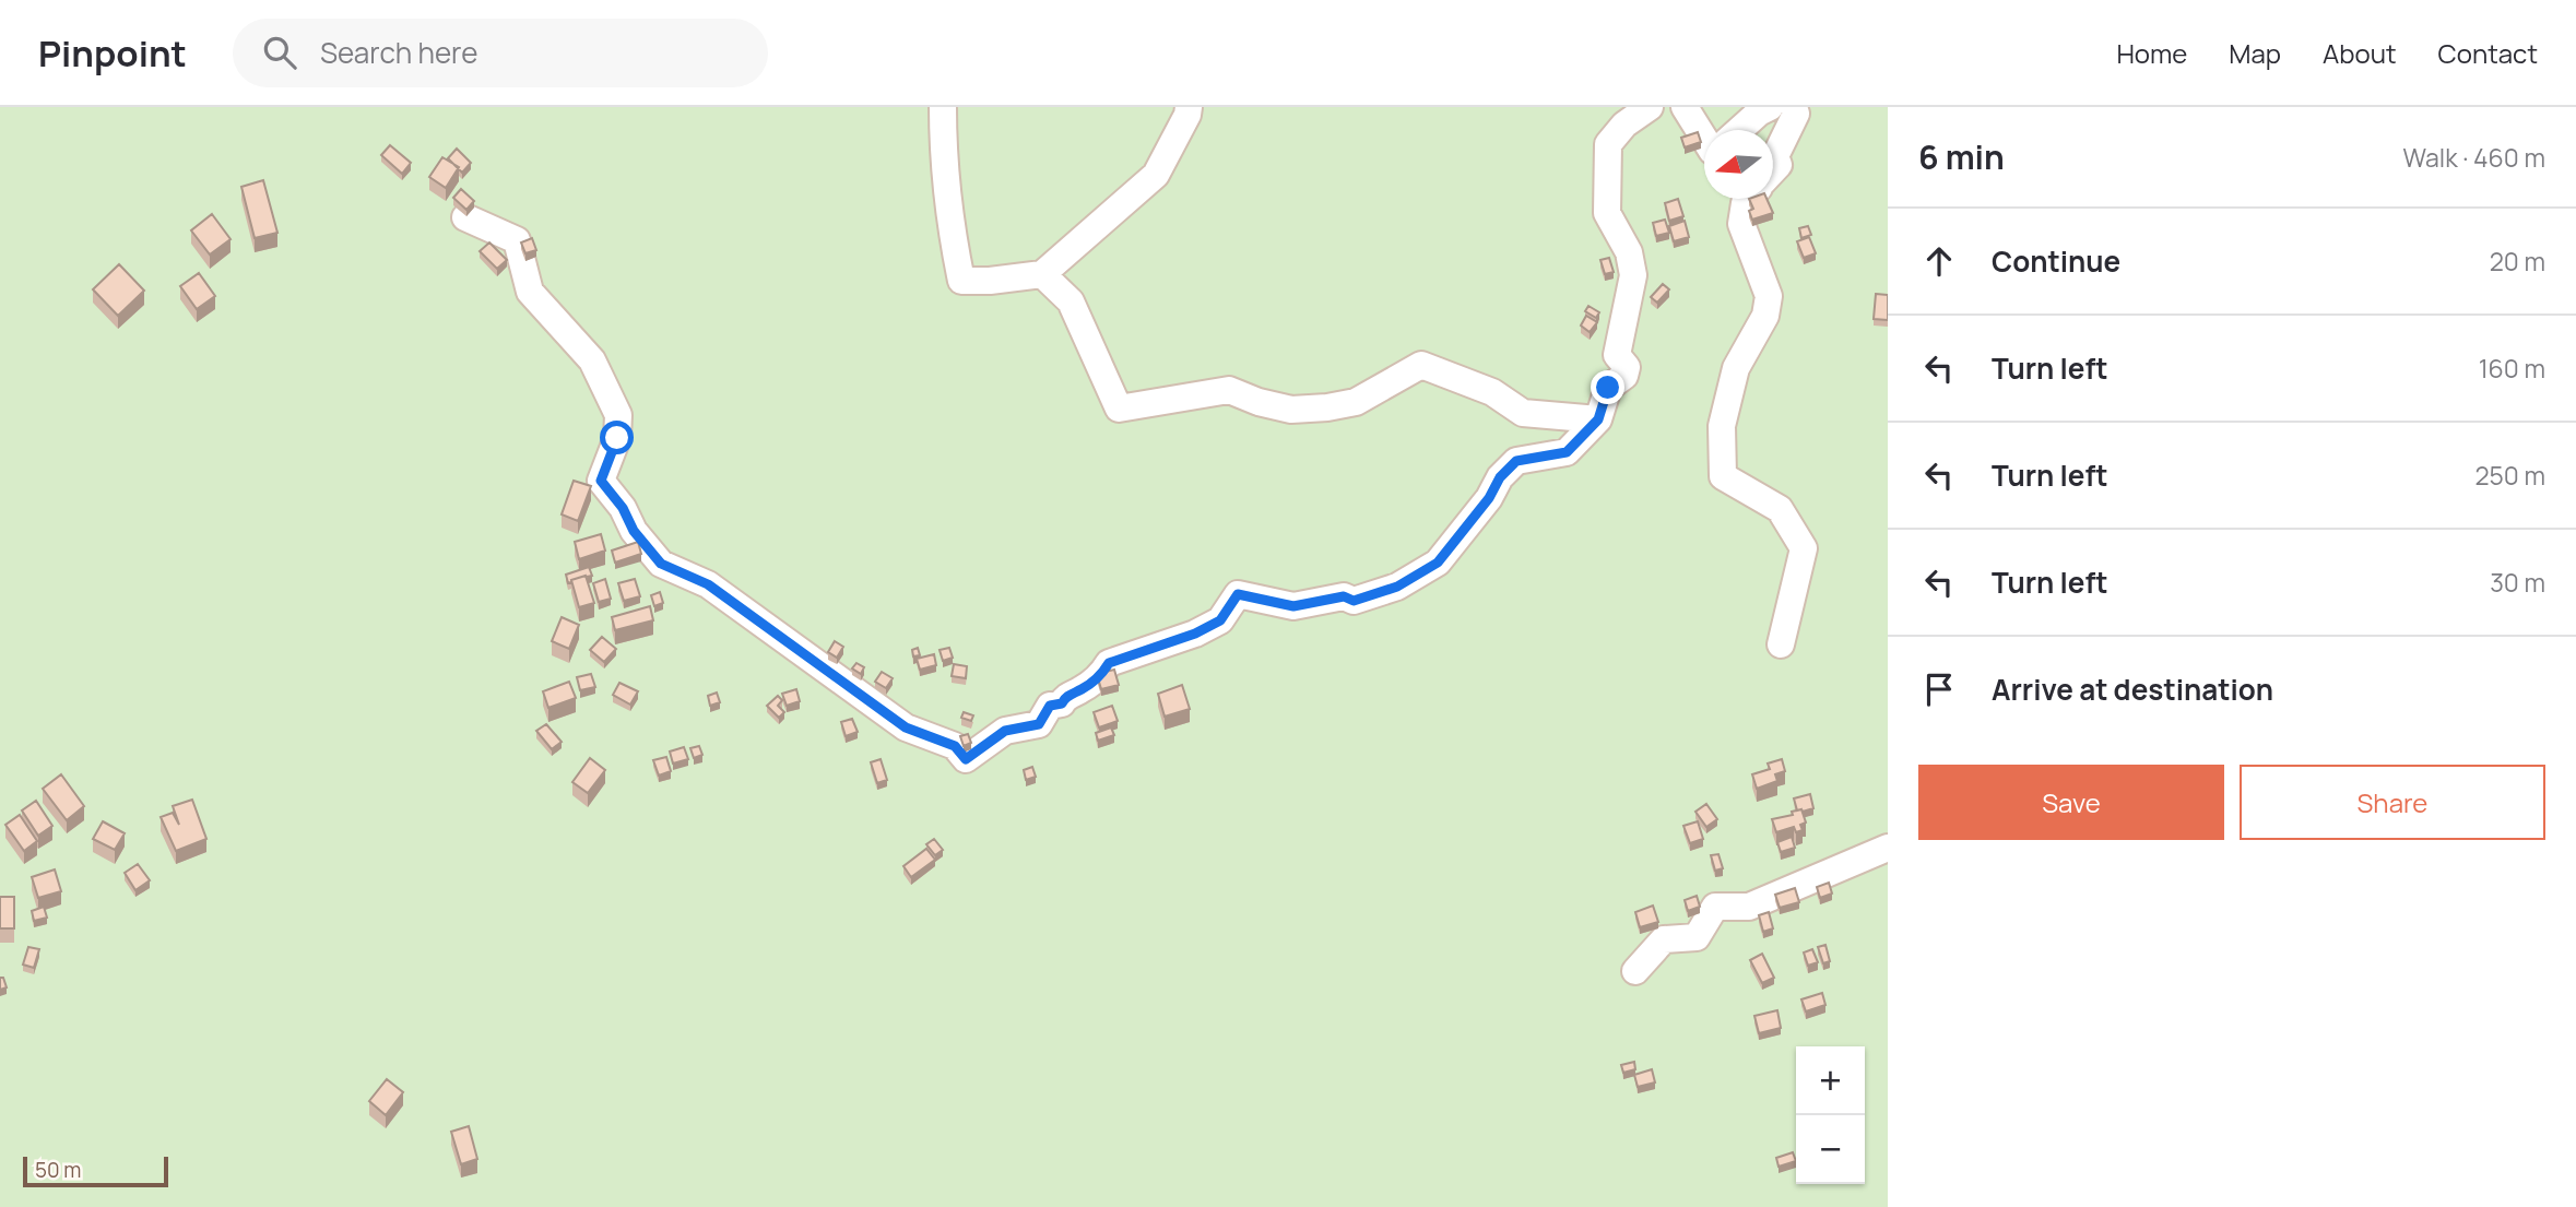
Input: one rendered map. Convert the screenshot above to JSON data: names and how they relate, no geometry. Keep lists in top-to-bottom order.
{
  "scale_bar": "50 m",
  "north": "left",
  "page": {
    "header": "Pinpoint",
    "search": "Search here",
    "nav": [
      "Home",
      "Map",
      "About",
      "Contact"
    ],
    "heading": ["6 min", "Walk · 460 m"],
    "list": [
      ["Continue", "20 m"],
      ["Turn left", "160 m"],
      ["Turn left", "250 m"],
      ["Turn left", "30 m"],
      "Arrive at destination"
    ],
    "buttons": ["Save", "Share"],
    "map_buttons": ["+", "−"],
    "scale": "50 m"
  }
}
